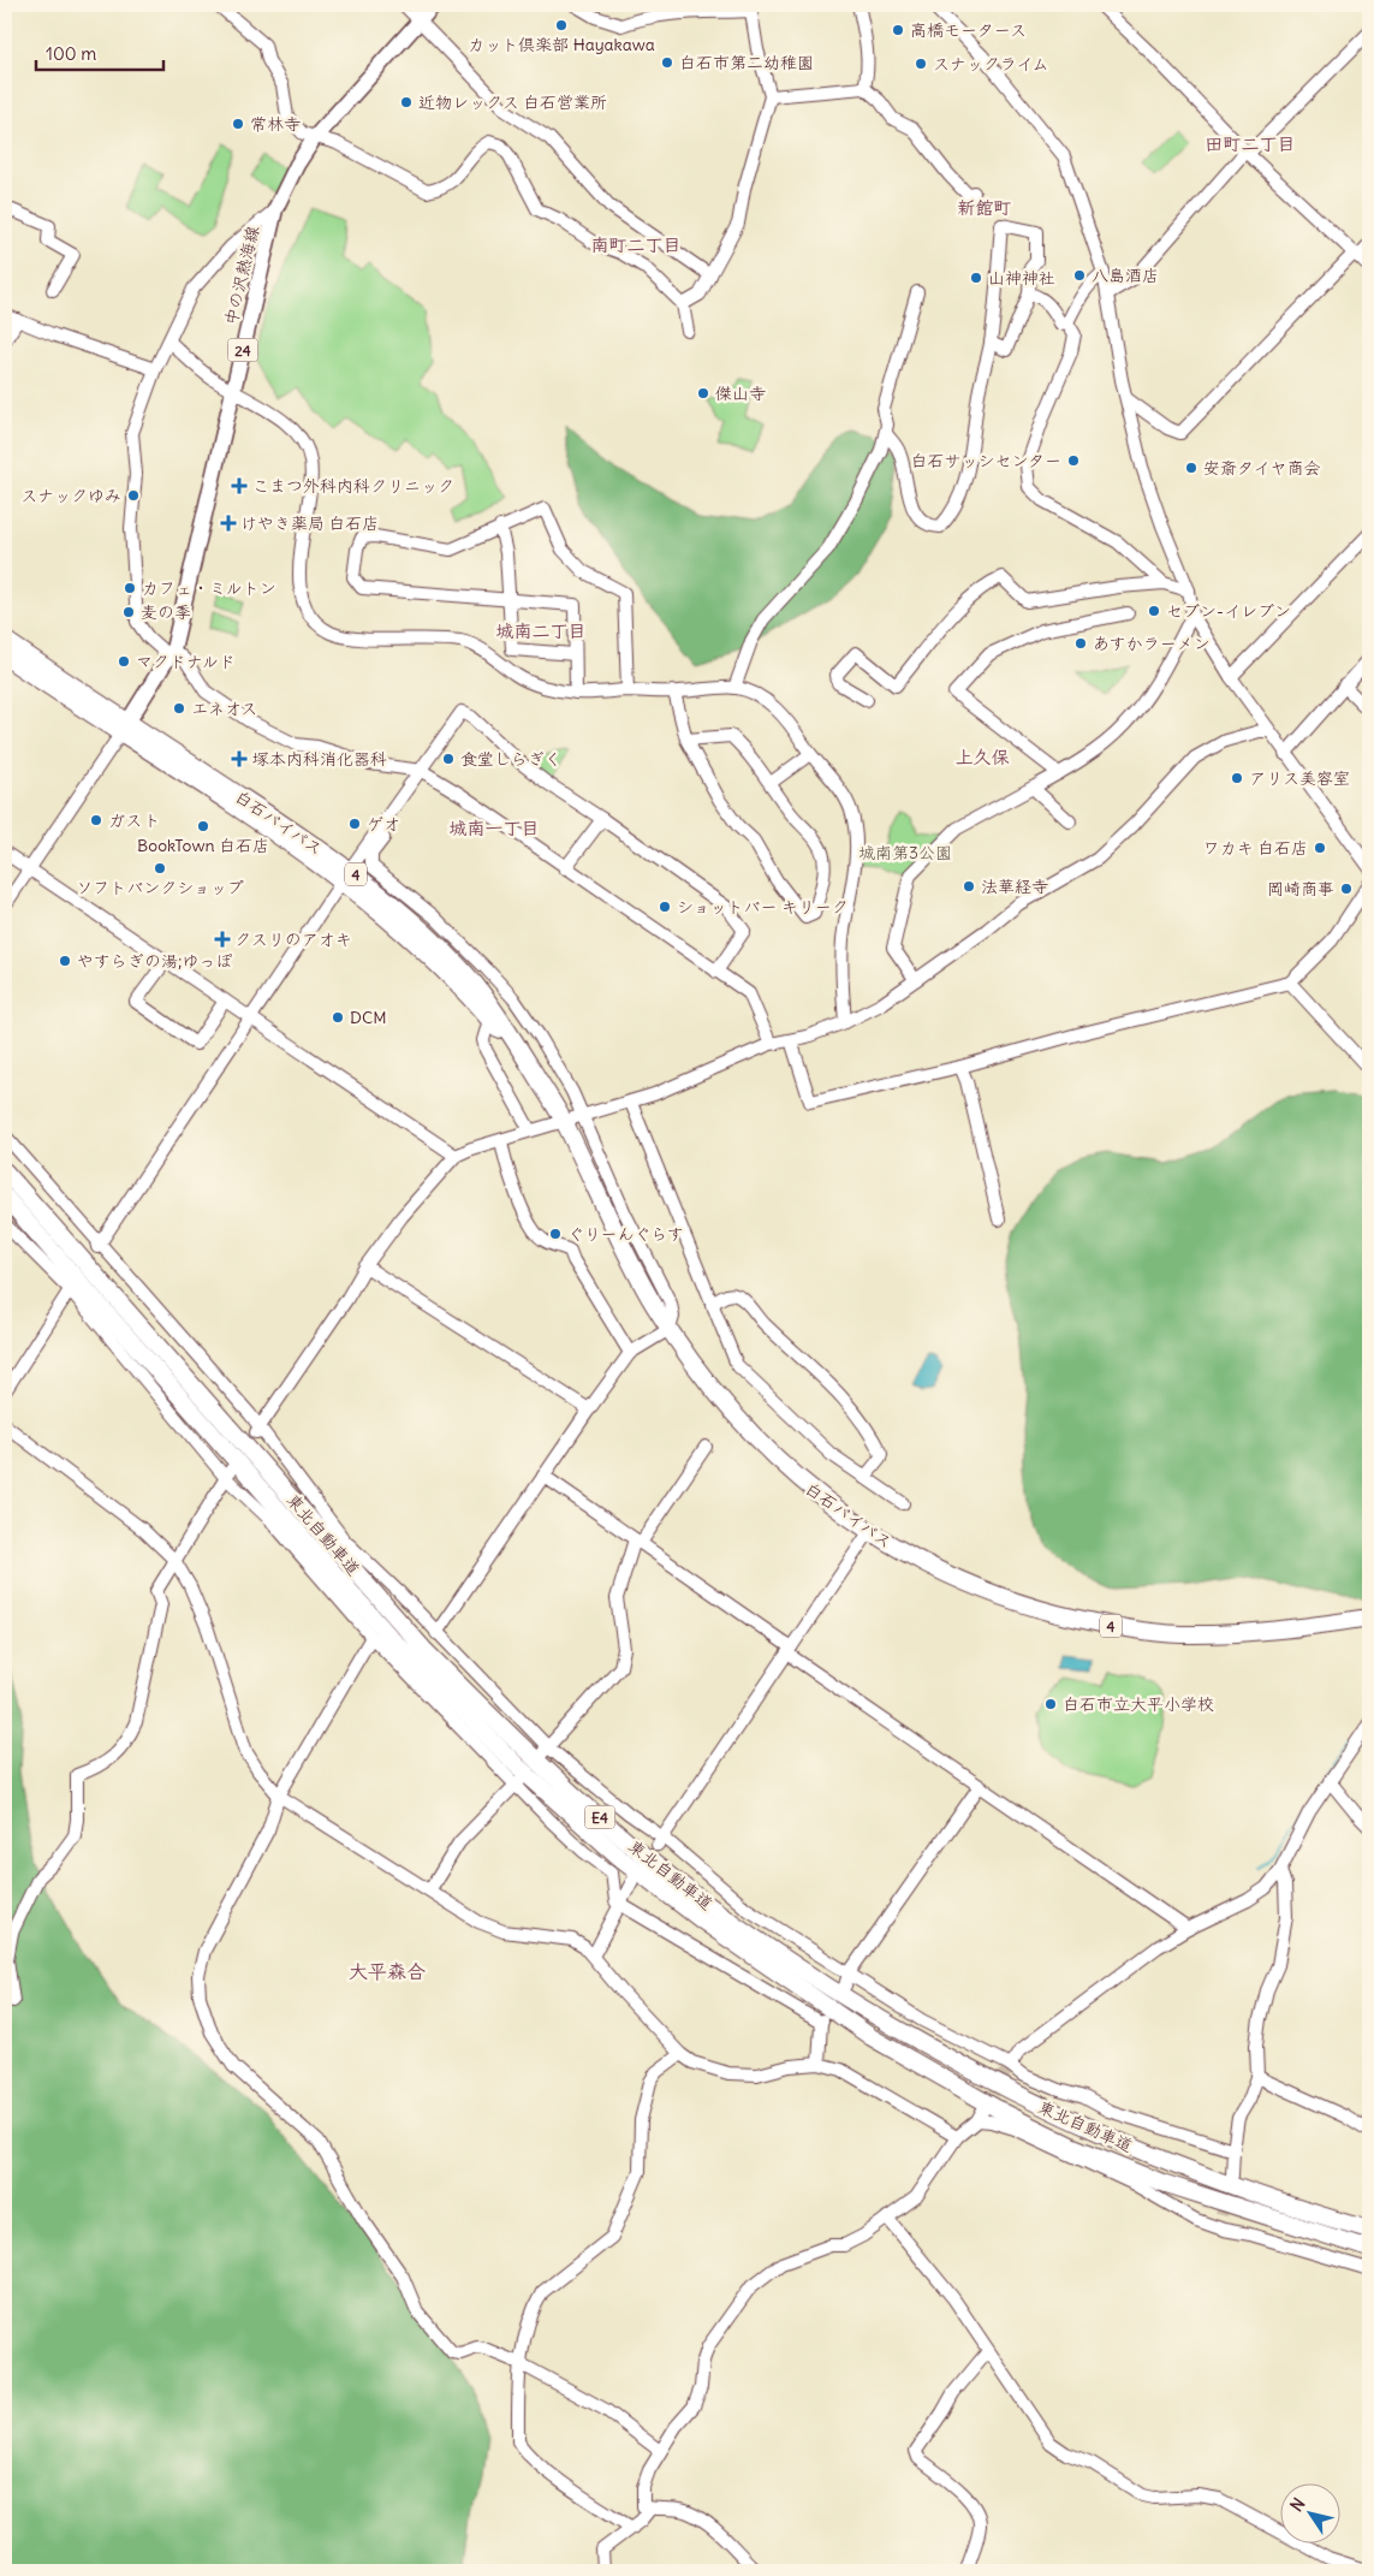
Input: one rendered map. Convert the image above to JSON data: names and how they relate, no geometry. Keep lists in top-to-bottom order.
{
  "streets": {
    "highway": [
      "白石バイパス",
      "4",
      "東北自動車道",
      "E4"
    ],
    "main road": ["中の沢熱海線", "24"]
  },
  "crossings": [
    ["中の沢熱海線", "白石バイパス"]
  ],
  "districts": [
    "田町二丁目",
    "新館町",
    "南町二丁目",
    "城南二丁目",
    "上久保",
    "城南一丁目",
    "大平森合"
  ],
  "parks": ["城南第3公園"],
  "places": {
    "other": [
      "カット倶楽部 Hayakawa",
      "高橋モータース",
      "白石市第二幼稚園",
      "スナックライム",
      "近物レックス 白石営業所",
      "常林寺",
      "八島酒店",
      "山神神社",
      "傑山寺",
      "白石サッシセンター",
      "安斎タイヤ商会",
      "スナックゆみ",
      "カフェ・ミルトン",
      "セブン-イレブン",
      "麦の季",
      "あすかラーメン",
      "マクドナルド",
      "エネオス",
      "食堂しらぎく",
      "アリス美容室",
      "ガスト",
      "ゲオ",
      "BookTown 白石店",
      "ワカキ 白石店",
      "ソフトバンクショップ",
      "法華経寺",
      "岡崎商事",
      "ショットバー キリーク",
      "やすらぎの湯;ゆっぽ",
      "DCM",
      "ぐりーんぐらす",
      "白石市立大平小学校"
    ],
    "health": [
      "こまつ外科内科クリニック",
      "けやき薬局 白石店",
      "塚本内科消化器科",
      "クスリのアオキ"
    ]
  },
  "scale_bar": "100 m",
  "north": "top left"
}
